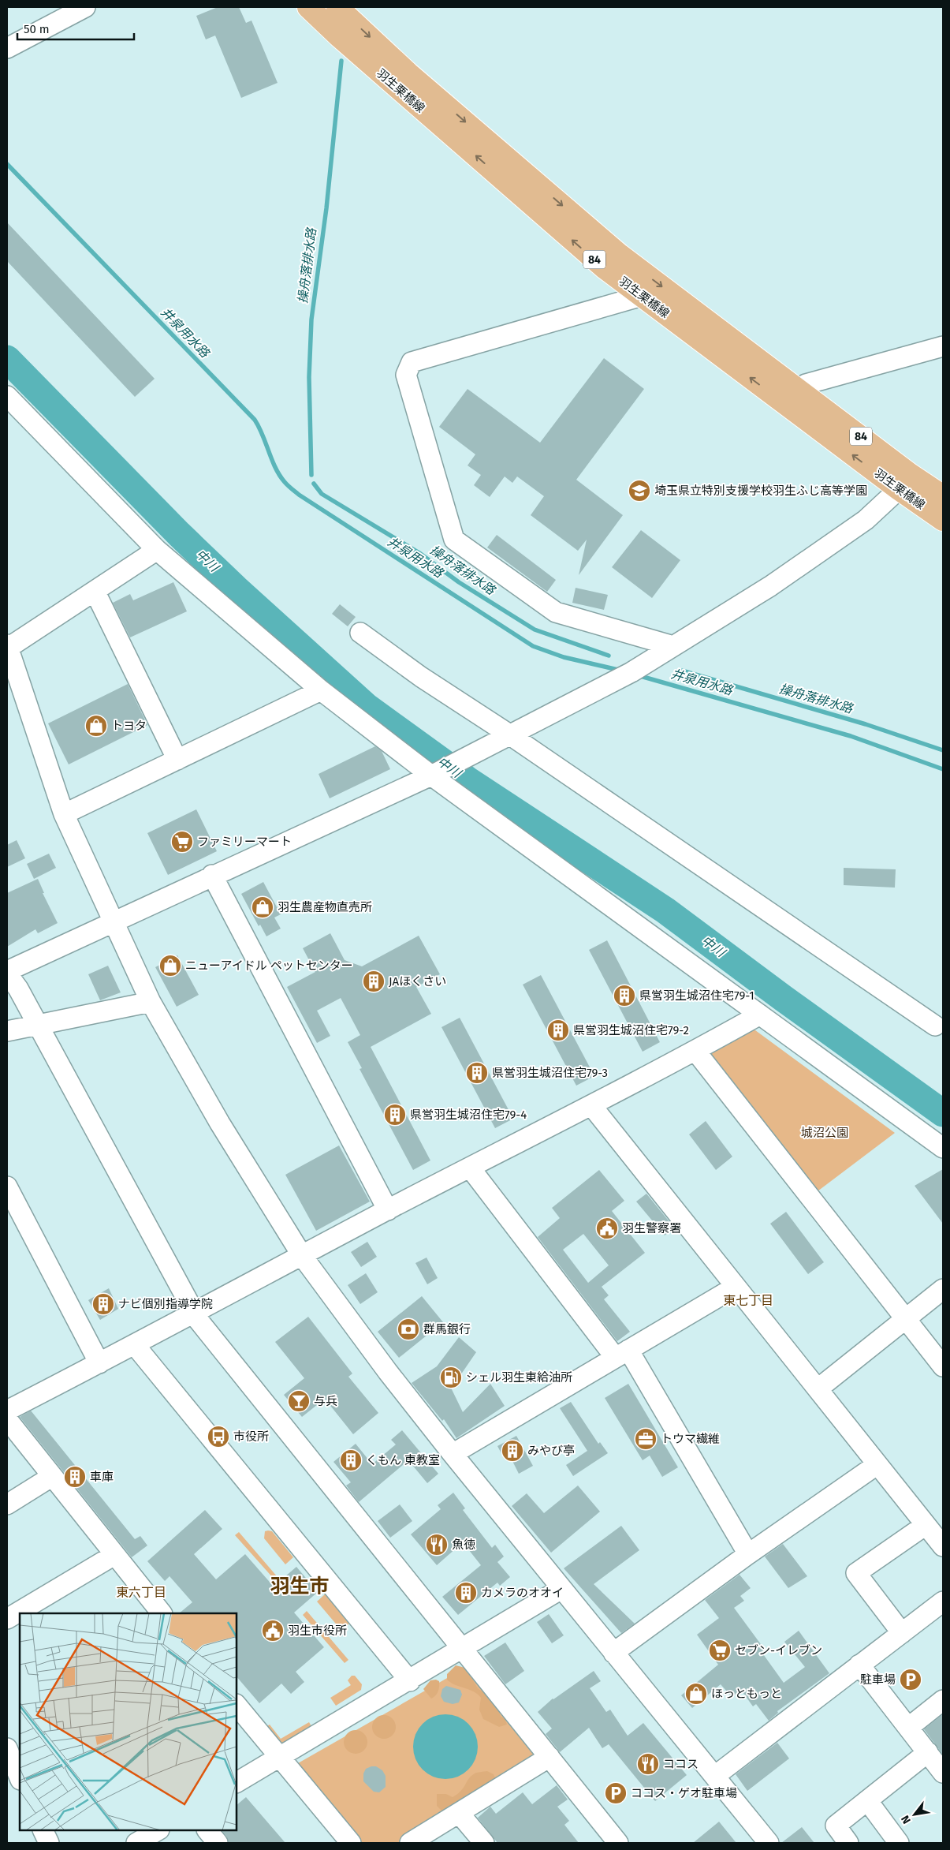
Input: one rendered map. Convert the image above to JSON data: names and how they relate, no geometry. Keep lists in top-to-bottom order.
{
  "streets": {
    "main road": ["羽生栗橋線", "84"]
  },
  "districts": ["東七丁目", "羽生市", "東六丁目"],
  "water": ["操舟落排水路", "井泉用水路", "中川"],
  "parks": ["城沼公園"],
  "places": {
    "school or university": ["埼玉県立特別支援学校羽生ふじ高等学園"],
    "shop": [
      "トヨタ",
      "羽生農産物直売所",
      "ニューアイドル ペットセンター",
      "ほっともっと"
    ],
    "supermarket": ["ファミリーマート", "セブン-イレブン"],
    "building": [
      "JAほくさい",
      "県営羽生城沼住宅79-1",
      "県営羽生城沼住宅79-2",
      "県営羽生城沼住宅79-3",
      "県営羽生城沼住宅79-4",
      "ナビ個別指導学院",
      "みやび亭",
      "くもん 東教室",
      "車庫",
      "カメラのオオイ"
    ],
    "public building": ["羽生警察署", "羽生市役所"],
    "bank": ["群馬銀行"],
    "fuel station": ["シェル羽生東給油所"],
    "bar": ["与兵"],
    "bus stop": ["市役所"],
    "office": ["トウマ繊維"],
    "restaurant": ["魚徳", "ココス"],
    "parking": ["駐車場", "ココス・ゲオ駐車場"]
  },
  "scale_bar": "50 m",
  "north": "bottom left"
}
